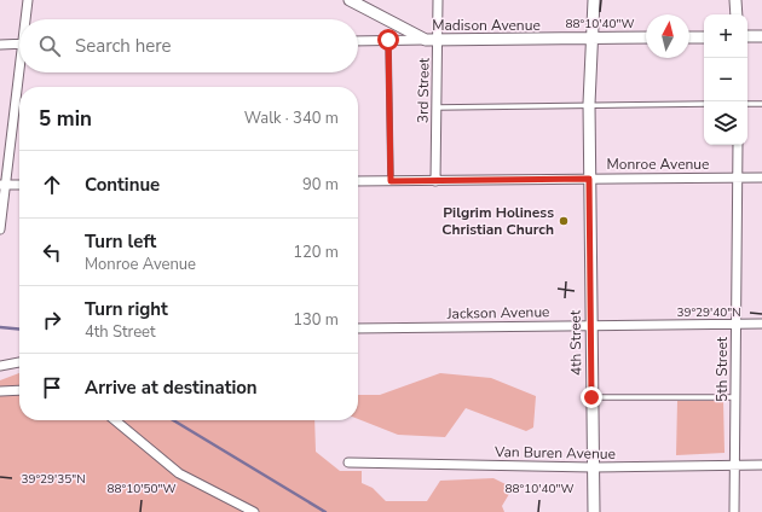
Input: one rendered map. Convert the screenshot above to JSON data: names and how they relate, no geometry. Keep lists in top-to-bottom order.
{
  "streets": {
    "street": [
      "Madison Avenue",
      "3rd Street",
      "Monroe Avenue",
      "Jackson Avenue",
      "4th Street",
      "5th Street",
      "Van Buren Avenue"
    ]
  },
  "crossings": [
    ["Madison Avenue", "3rd Street"],
    ["Madison Avenue", "4th Street"],
    ["3rd Street", "Monroe Avenue"],
    ["Monroe Avenue", "4th Street"],
    ["Monroe Avenue", "5th Street"],
    ["Jackson Avenue", "4th Street"],
    ["Jackson Avenue", "5th Street"],
    ["4th Street", "Van Buren Avenue"],
    ["5th Street", "Van Buren Avenue"]
  ],
  "places": ["Pilgrim Holiness Christian Church"],
  "north": "top",
  "page": {
    "map_buttons": ["+", "−"],
    "search": "Search here",
    "heading": ["5 min", "Walk · 340 m"],
    "list": [
      ["Continue", "90 m"],
      ["Turn left", "Monroe Avenue", "120 m"],
      ["Turn right", "4th Street", "130 m"],
      "Arrive at destination"
    ]
  },
  "coordinates": [
    "88°10'40\"W",
    "39°29'40\"N",
    "39°29'35\"N",
    "88°10'50\"W"
  ]
}
